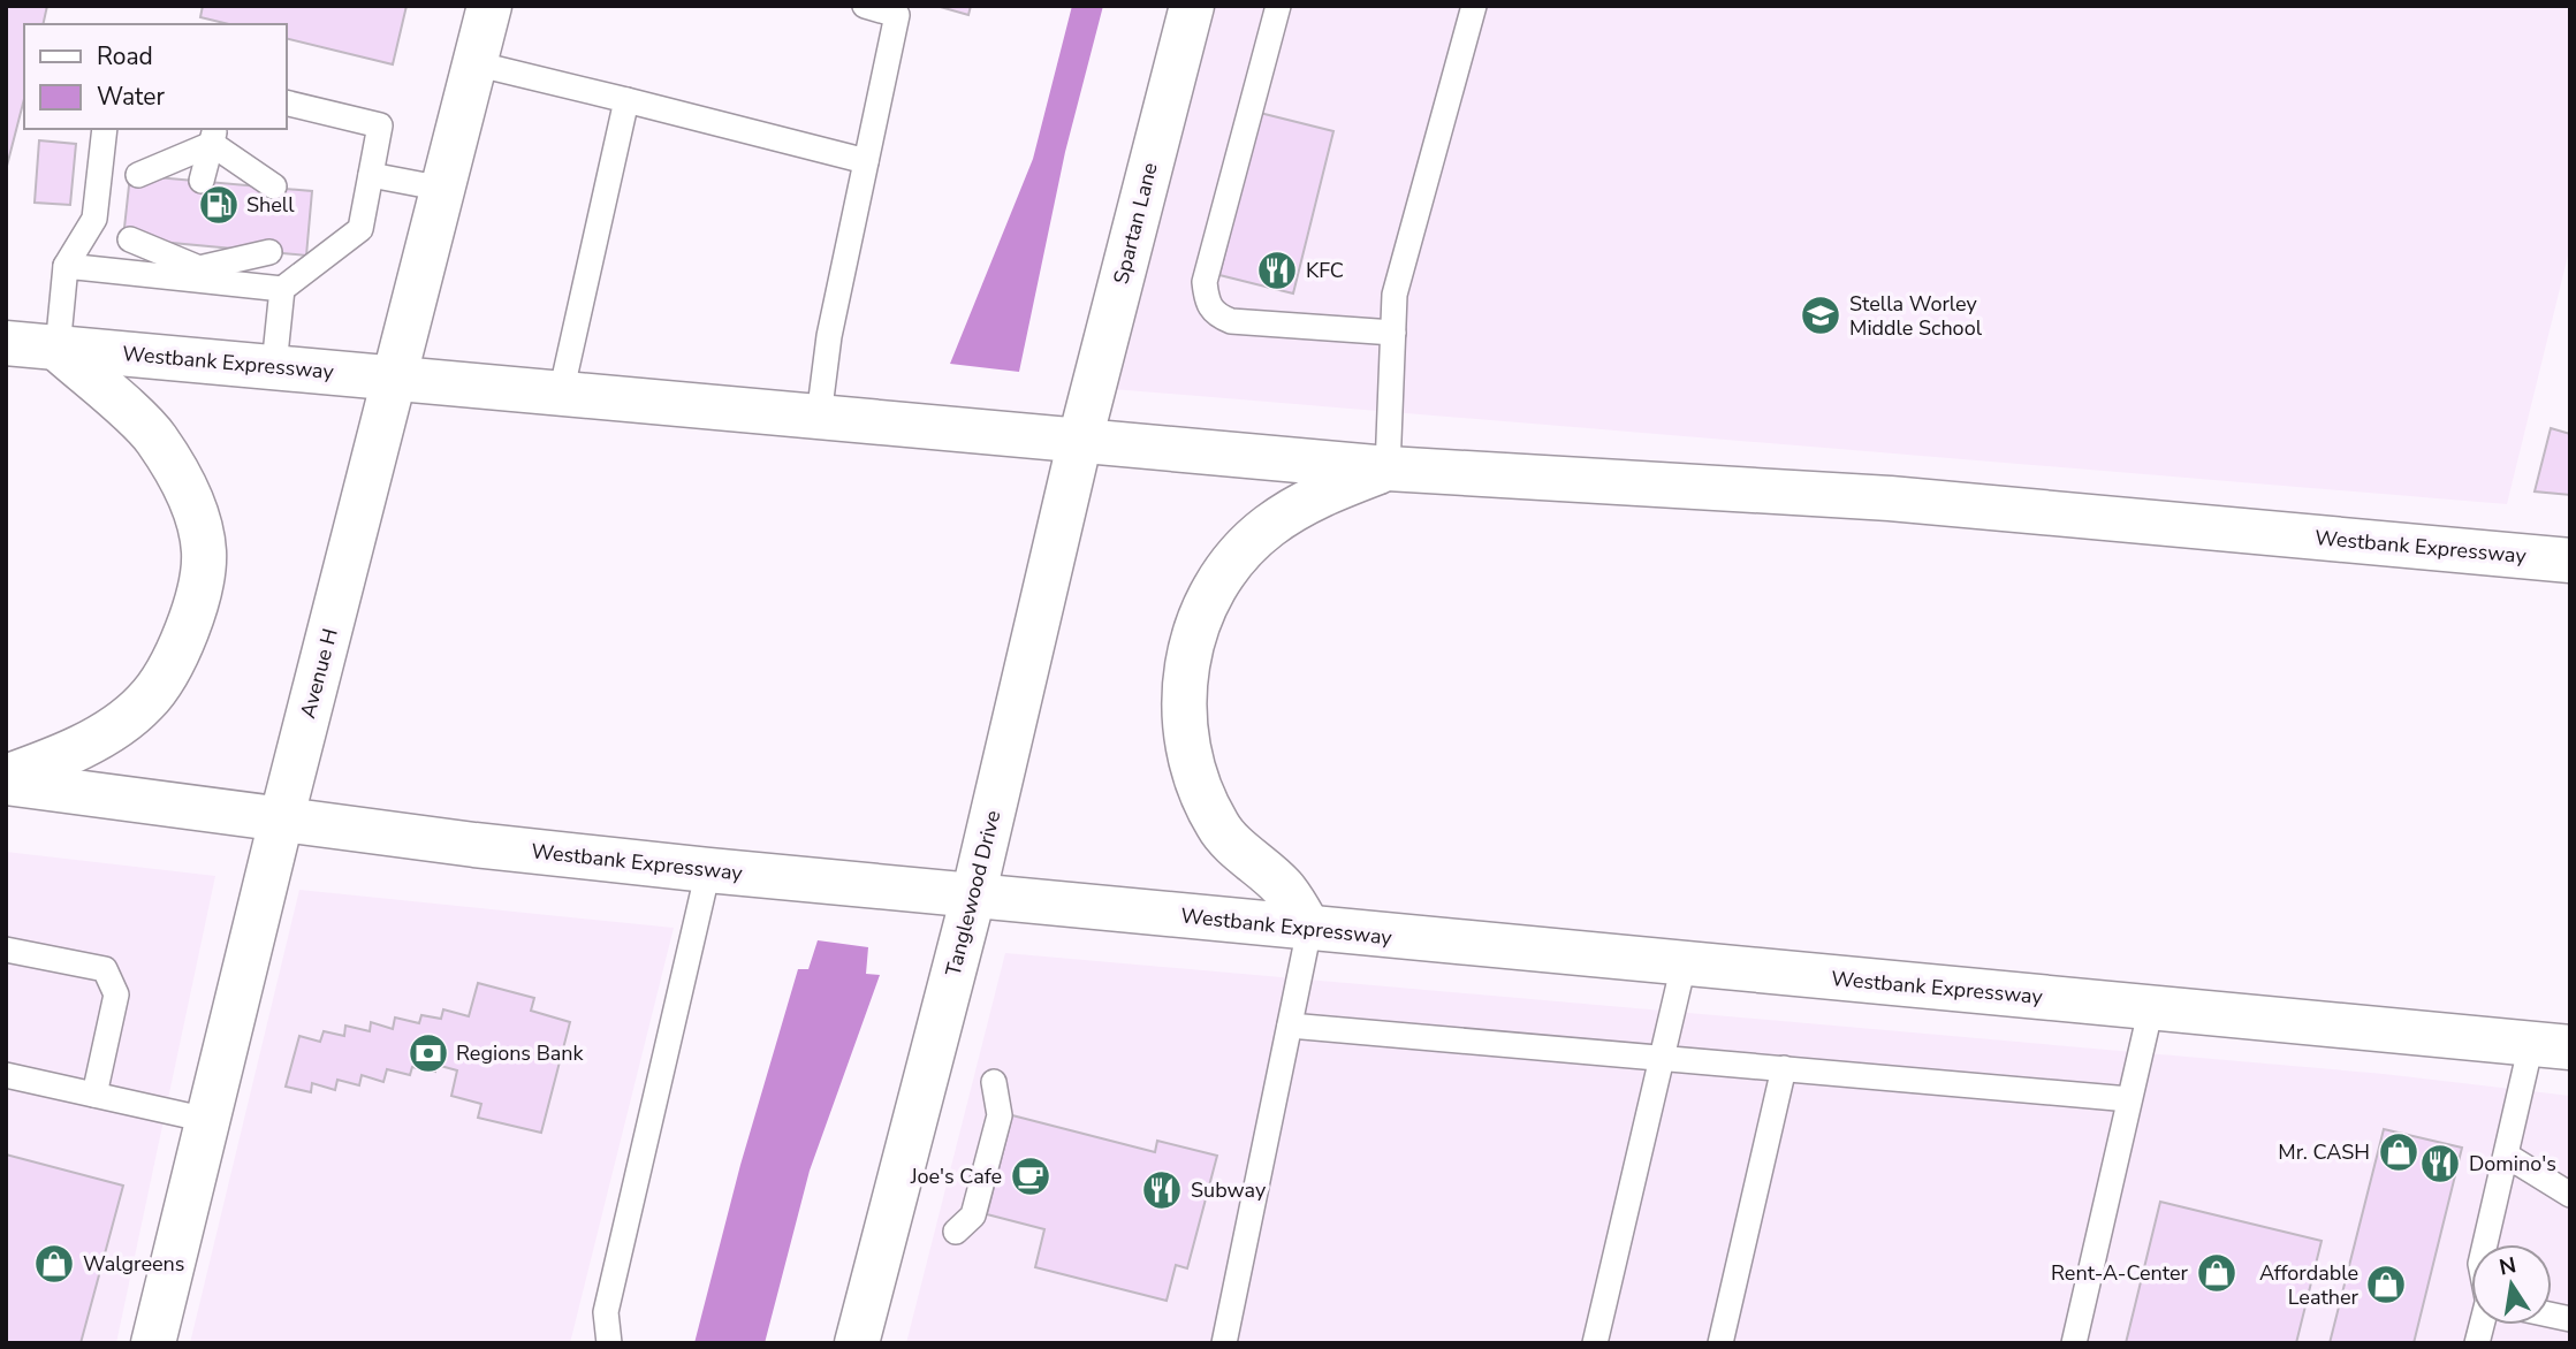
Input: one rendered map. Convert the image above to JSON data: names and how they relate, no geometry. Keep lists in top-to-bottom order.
{
  "streets": {
    "main road": [
      "Spartan Lane",
      "Westbank Expressway",
      "Avenue H",
      "Tanglewood Drive"
    ]
  },
  "crossings": [
    ["Spartan Lane", "Westbank Expressway"],
    ["Spartan Lane", "Tanglewood Drive"],
    ["Westbank Expressway", "Avenue H"],
    ["Westbank Expressway", "Tanglewood Drive"]
  ],
  "places": {
    "fuel station": ["Shell"],
    "restaurant": ["KFC", "Domino's", "Subway"],
    "school or university": ["Stella Worley Middle School"],
    "bank": ["Regions Bank"],
    "shop": [
      "Mr. CASH",
      "Walgreens",
      "Rent-A-Center",
      "Affordable Leather"
    ],
    "cafe": ["Joe's Cafe"]
  },
  "legend": ["Road", "Water"],
  "north": "top"
}
